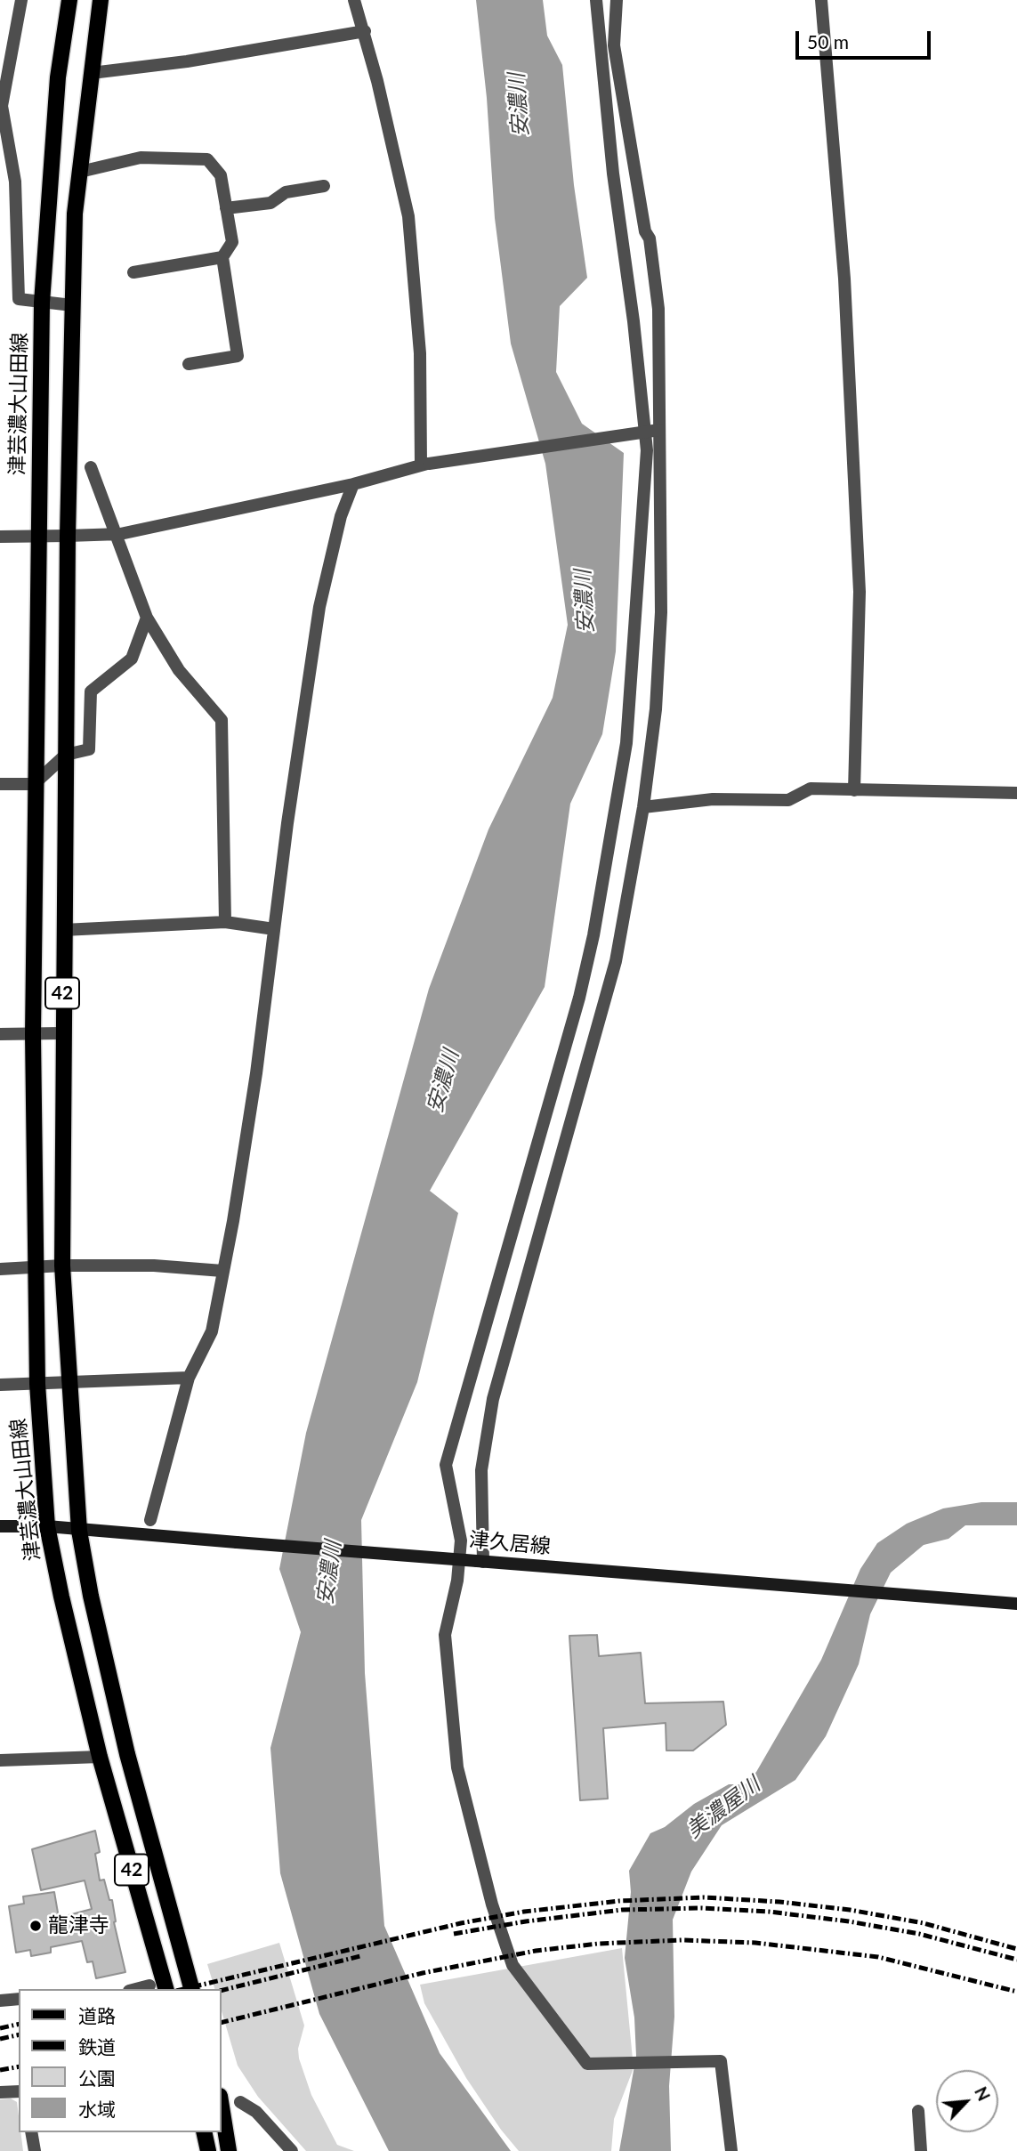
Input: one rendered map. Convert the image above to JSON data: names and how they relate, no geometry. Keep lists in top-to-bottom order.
{
  "streets": {
    "main road": ["津芸濃大山田線", "42", "津久居線"]
  },
  "crossings": [
    ["津芸濃大山田線", "津久居線"],
    ["42", "津久居線"]
  ],
  "water": ["安濃川", "美濃屋川"],
  "places": ["龍津寺"],
  "legend": [
    "道路",
    "鉄道",
    "公園",
    "水域"
  ],
  "scale_bar": "50 m",
  "north": "top right"
}
